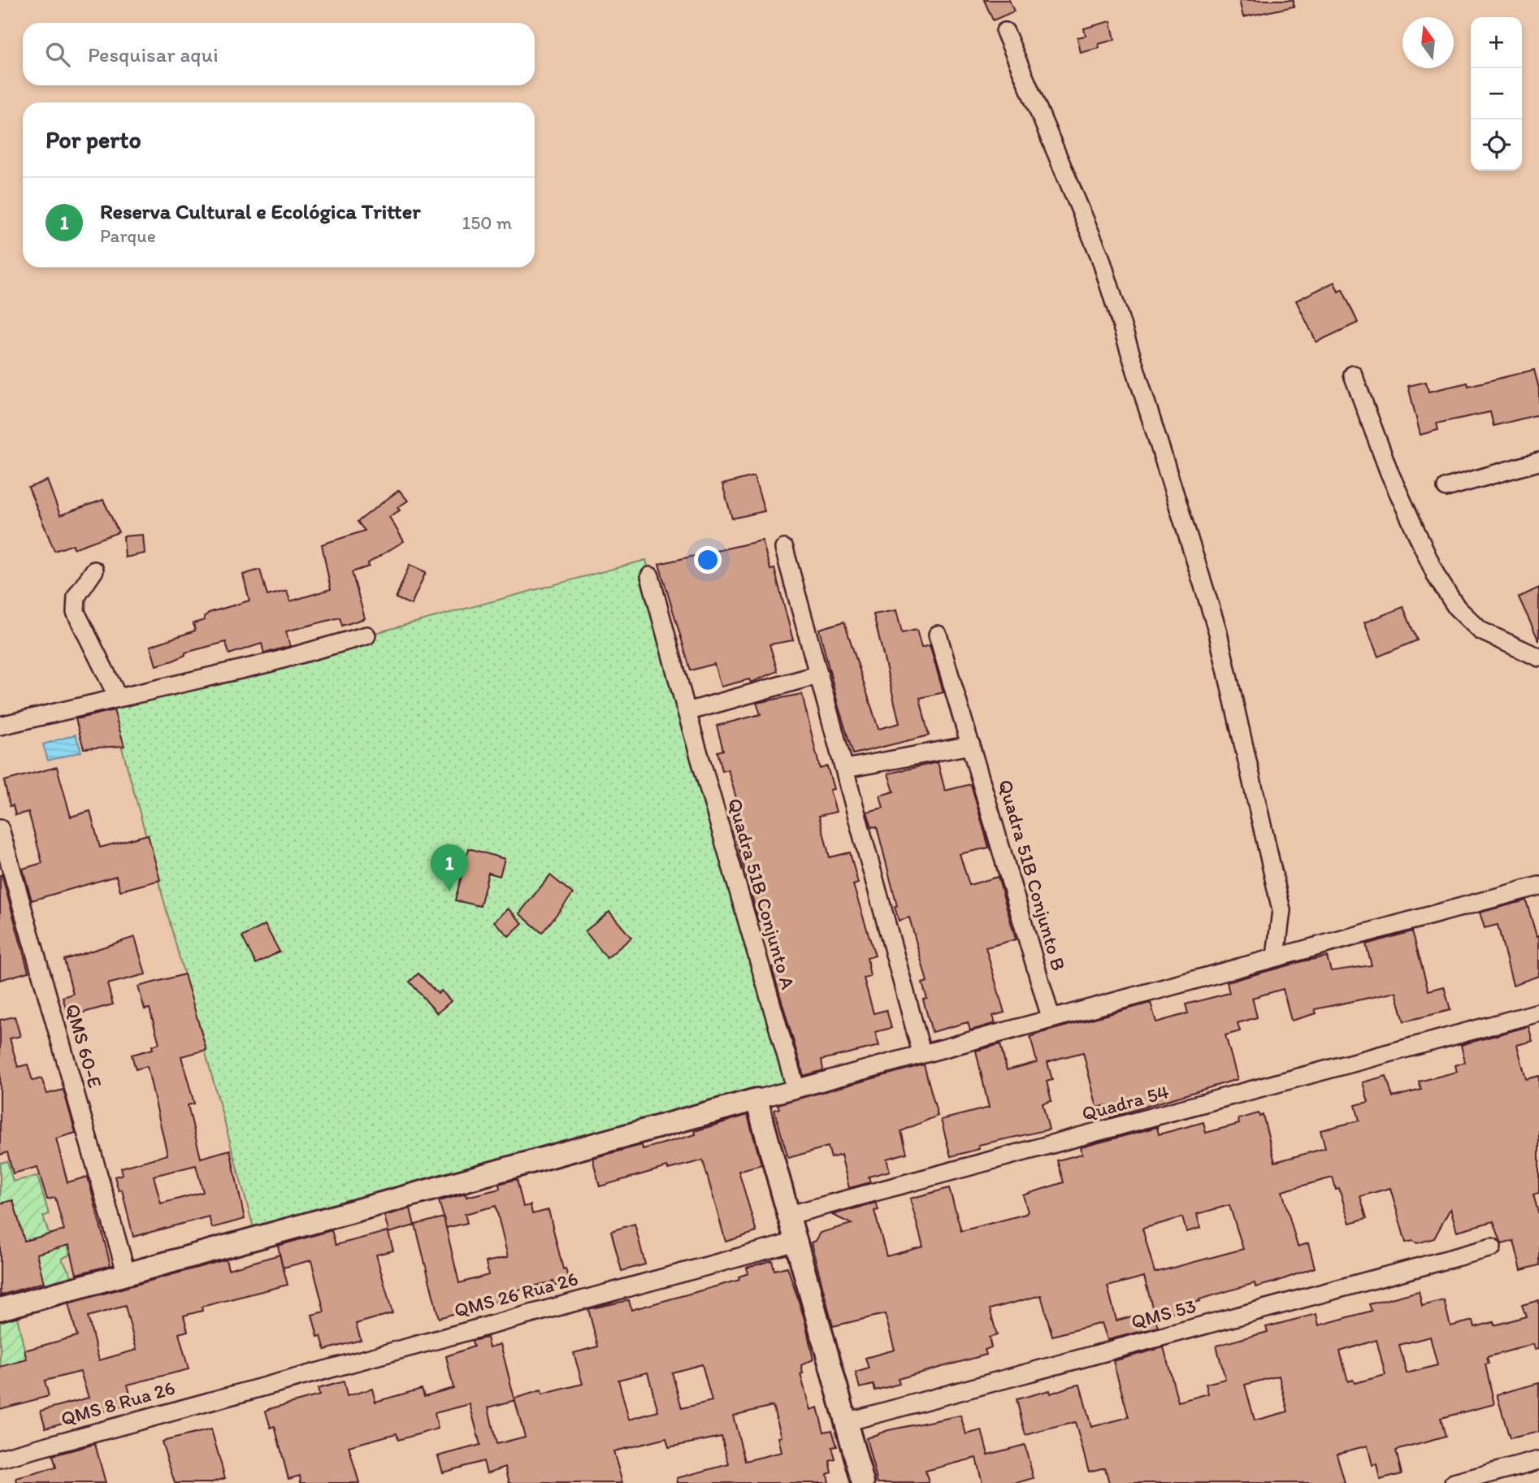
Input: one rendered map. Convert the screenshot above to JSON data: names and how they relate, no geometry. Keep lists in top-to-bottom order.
{
  "streets": {
    "street": [
      "Quadra 51B Conjunto B",
      "Quadra 51B Conjunto A",
      "QMS 60-E",
      "Quadra 54",
      "QMS 26 Rua 26",
      "QMS 53",
      "QMS 8 Rua 26"
    ]
  },
  "crossings": [
    ["QMS 26 Rua 26", "QMS 8 Rua 26"]
  ],
  "north": "top",
  "page": {
    "map_buttons": ["+", "−"],
    "search": "Pesquisar aqui",
    "heading": "Por perto",
    "list": [
      {
        "mark": "1",
        "name": "Reserva Cultural e Ecológica Tritter",
        "note": "Parque",
        "value": "150 m"
      }
    ],
    "pins": "1"
  }
}
